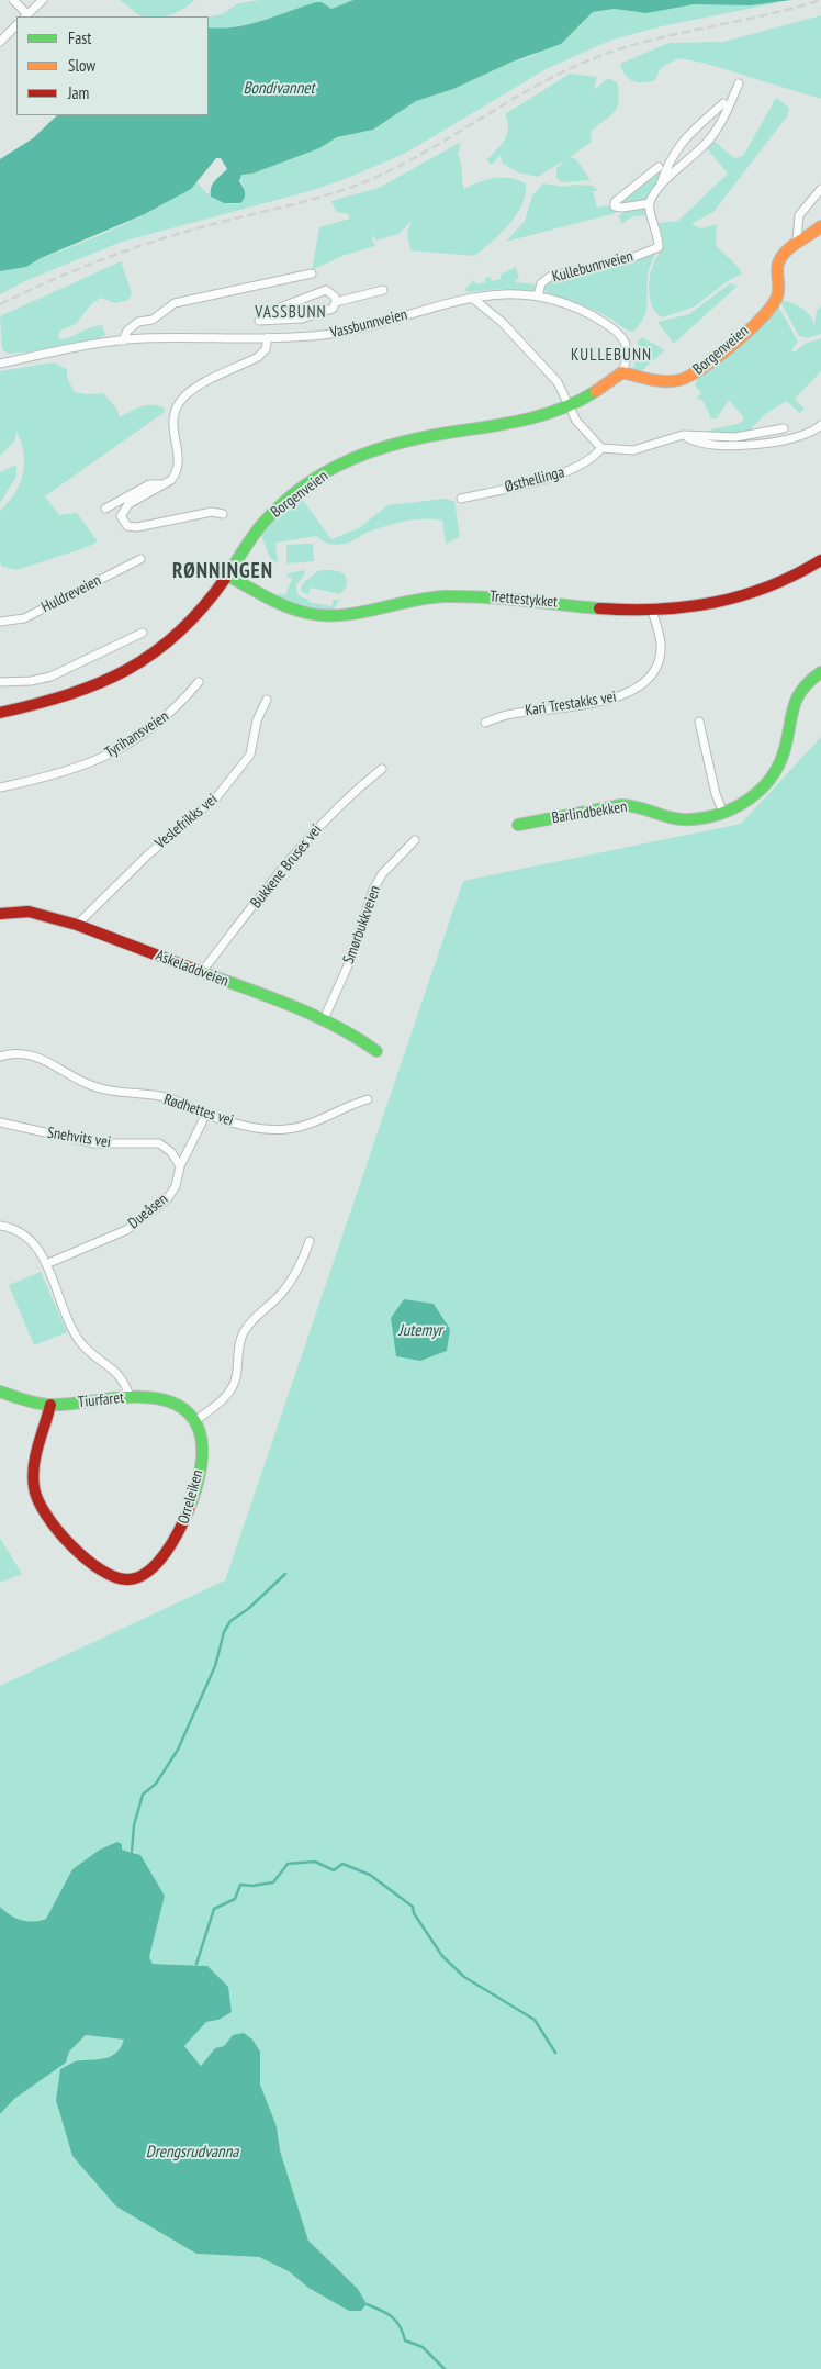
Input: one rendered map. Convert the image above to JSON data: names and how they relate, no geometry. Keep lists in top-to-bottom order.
{
  "streets": {
    "street": [
      "Kullebunnveien",
      "Vassbunnveien",
      "Borgenveien",
      "Østhellinga",
      "Huldreveien",
      "Trettestykket",
      "Kari Trestakks vei",
      "Tyrihansveien",
      "Barlindbekken",
      "Veslefrikks vei",
      "Bukkene Bruses vei",
      "Smørbukkveien",
      "Askeladdveien",
      "Rødhettes vei",
      "Snehvits vei",
      "Dueåsen",
      "Tiurfaret",
      "Orreleiken"
    ]
  },
  "crossings": [
    ["Kullebunnveien", "Vassbunnveien"],
    ["Vassbunnveien", "Borgenveien"],
    ["Borgenveien", "Trettestykket"],
    ["Trettestykket", "Kari Trestakks vei"],
    ["Veslefrikks vei", "Askeladdveien"],
    ["Bukkene Bruses vei", "Askeladdveien"],
    ["Smørbukkveien", "Askeladdveien"],
    ["Rødhettes vei", "Dueåsen"],
    ["Snehvits vei", "Dueåsen"],
    ["Tiurfaret", "Orreleiken"]
  ],
  "districts": ["VASSBUNN", "KULLEBUNN", "RØNNINGEN"],
  "water": ["Bondivannet", "Jutemyr", "Drengsrudvanna"],
  "legend": ["Fast", "Slow", "Jam"]
}
